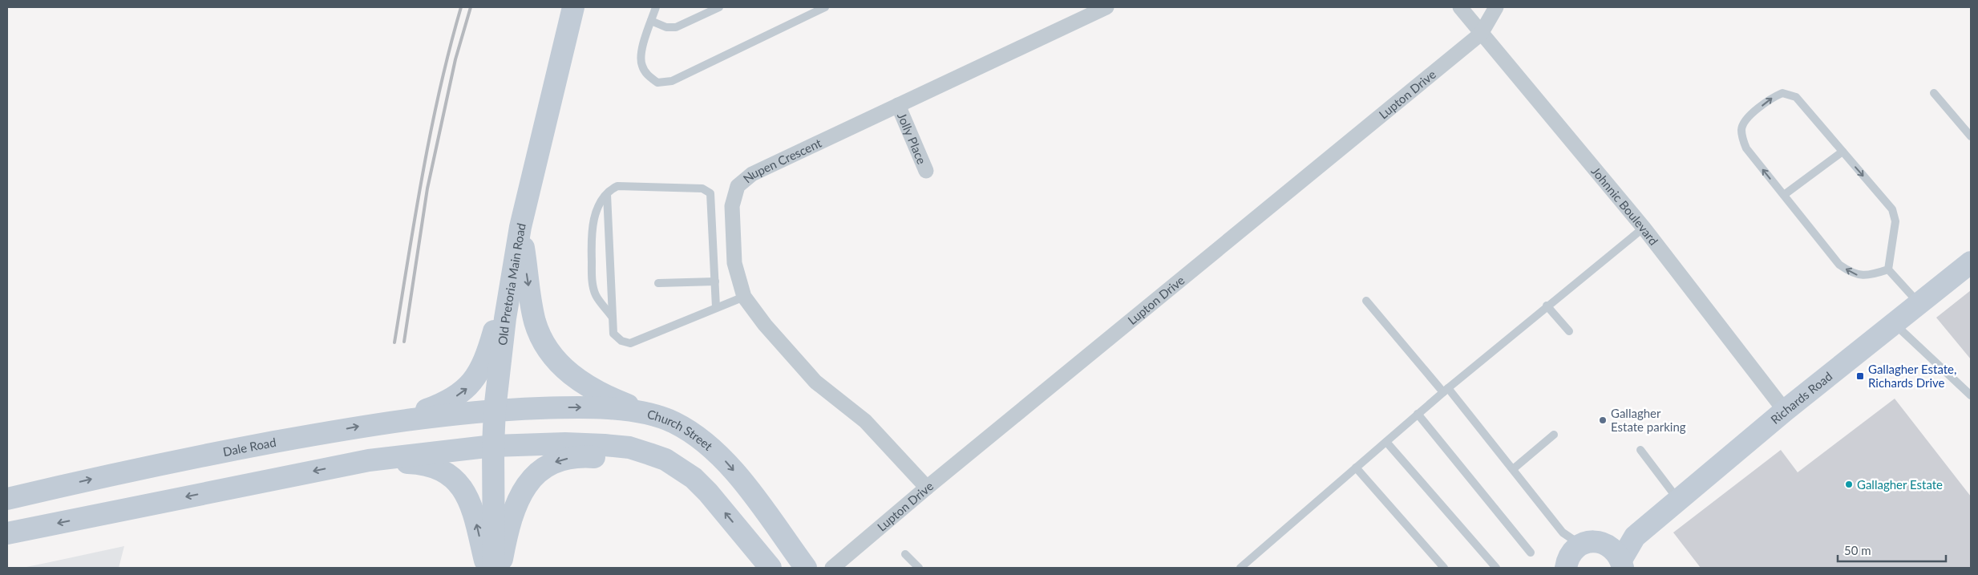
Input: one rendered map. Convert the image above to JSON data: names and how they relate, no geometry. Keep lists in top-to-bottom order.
{
  "streets": {
    "main road": [
      "Old Pretoria Main Road",
      "Richards Road",
      "Church Street",
      "Dale Road"
    ],
    "street": [
      "Lupton Drive",
      "Jolly Place",
      "Nupen Crescent",
      "Johnnic Boulevard"
    ]
  },
  "crossings": [
    ["Lupton Drive", "Nupen Crescent"],
    ["Lupton Drive", "Johnnic Boulevard"],
    ["Jolly Place", "Nupen Crescent"],
    ["Johnnic Boulevard", "Richards Road"],
    ["Old Pretoria Main Road", "Church Street"],
    ["Old Pretoria Main Road", "Dale Road"],
    ["Church Street", "Dale Road"]
  ],
  "places": {
    "transit": ["Gallagher Estate, Richards Drive"],
    "other": ["Gallagher Estate parking", "Gallagher Estate"]
  },
  "scale_bar": "50 m"
}
